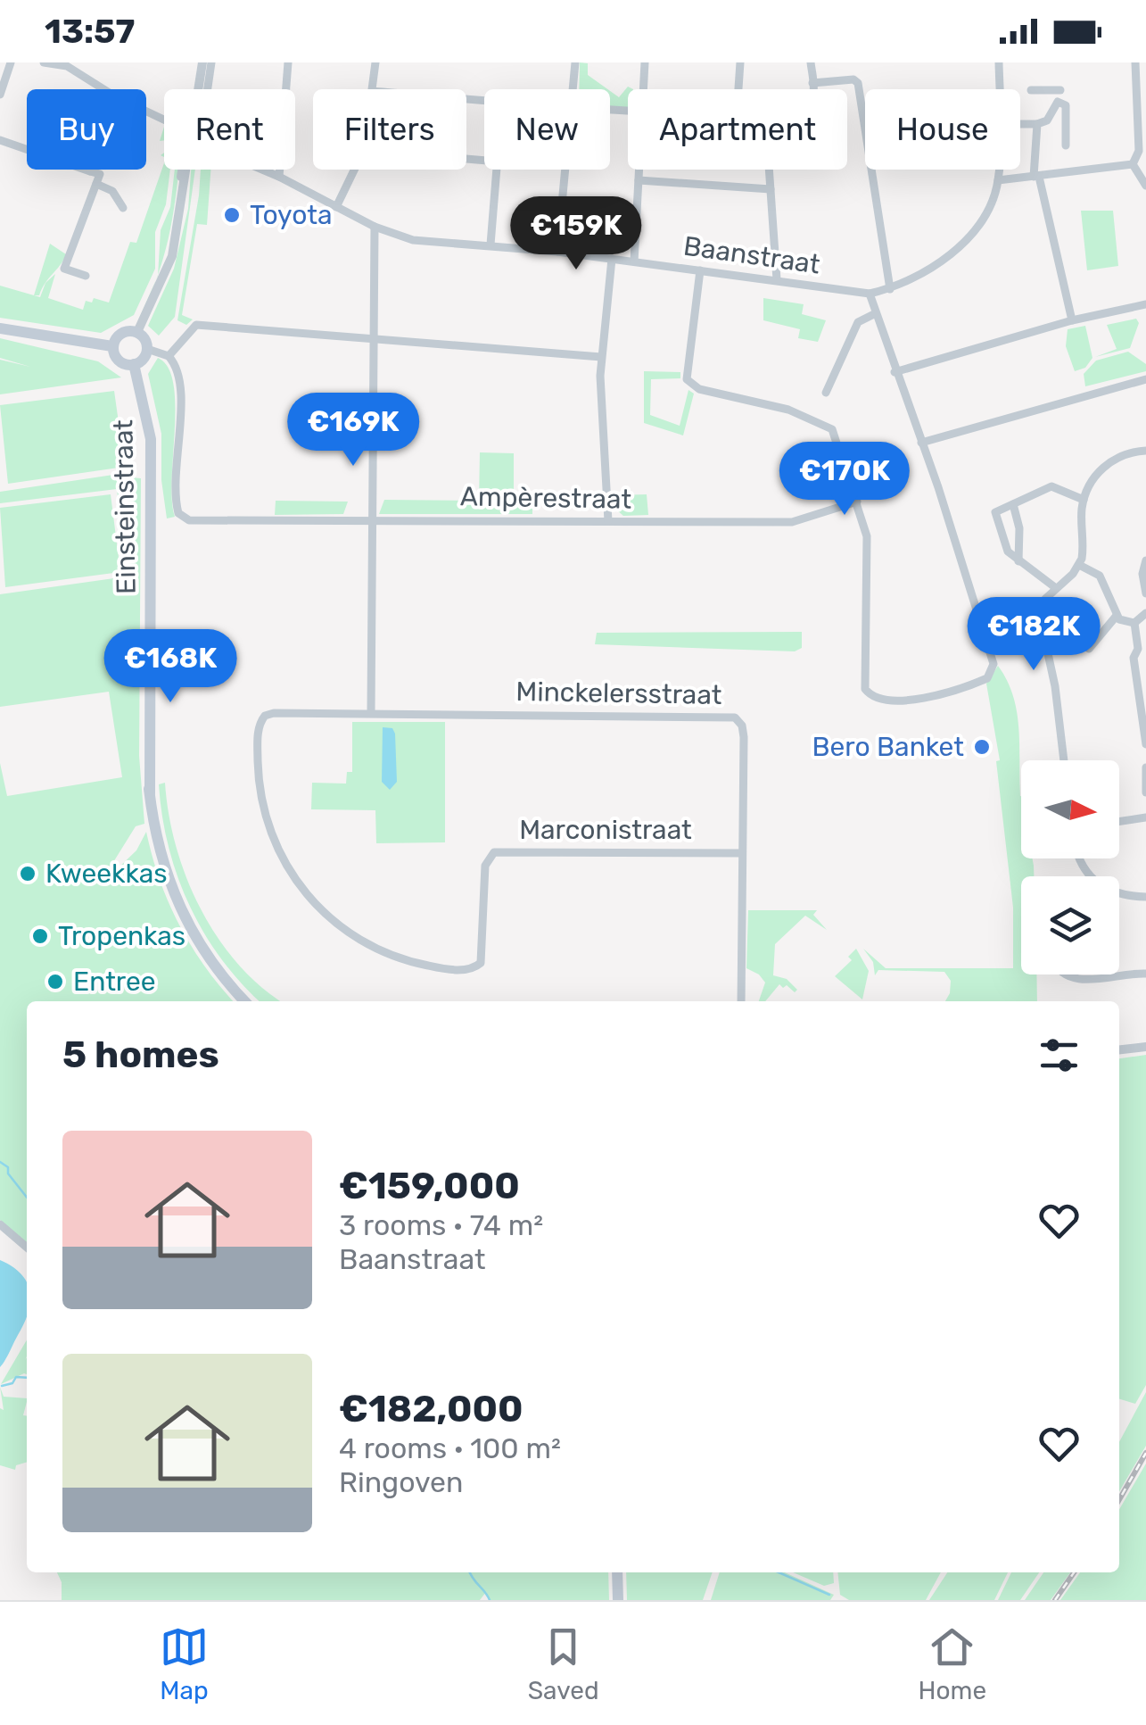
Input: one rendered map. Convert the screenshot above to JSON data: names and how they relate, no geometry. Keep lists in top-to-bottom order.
{
  "streets": {
    "main road": ["Einsteinstraat"],
    "street": [
      "Baanstraat",
      "Ampèrestraat",
      "Minckelersstraat",
      "Marconistraat"
    ]
  },
  "crossings": [
    ["Minckelersstraat", "Marconistraat"]
  ],
  "places": [
    "Toyota",
    "Bero Banket",
    "Kweekkas",
    "Tropenkas",
    "Entree"
  ],
  "north": "right",
  "page": {
    "status": "13:57",
    "chip": [
      "Buy",
      "Rent",
      "Filters",
      "New",
      "Apartment",
      "House"
    ],
    "price": [
      "€159K",
      "€169K",
      "€170K",
      "€182K",
      "€168K"
    ],
    "heading": "5 homes",
    "list": [
      {
        "name": "€159,000",
        "note": "3 rooms · 74 m² · Baanstraat"
      },
      {
        "name": "€182,000",
        "note": "4 rooms · 100 m² · Ringoven"
      }
    ],
    "tabs": ["Map", "Saved", "Home"]
  }
}
